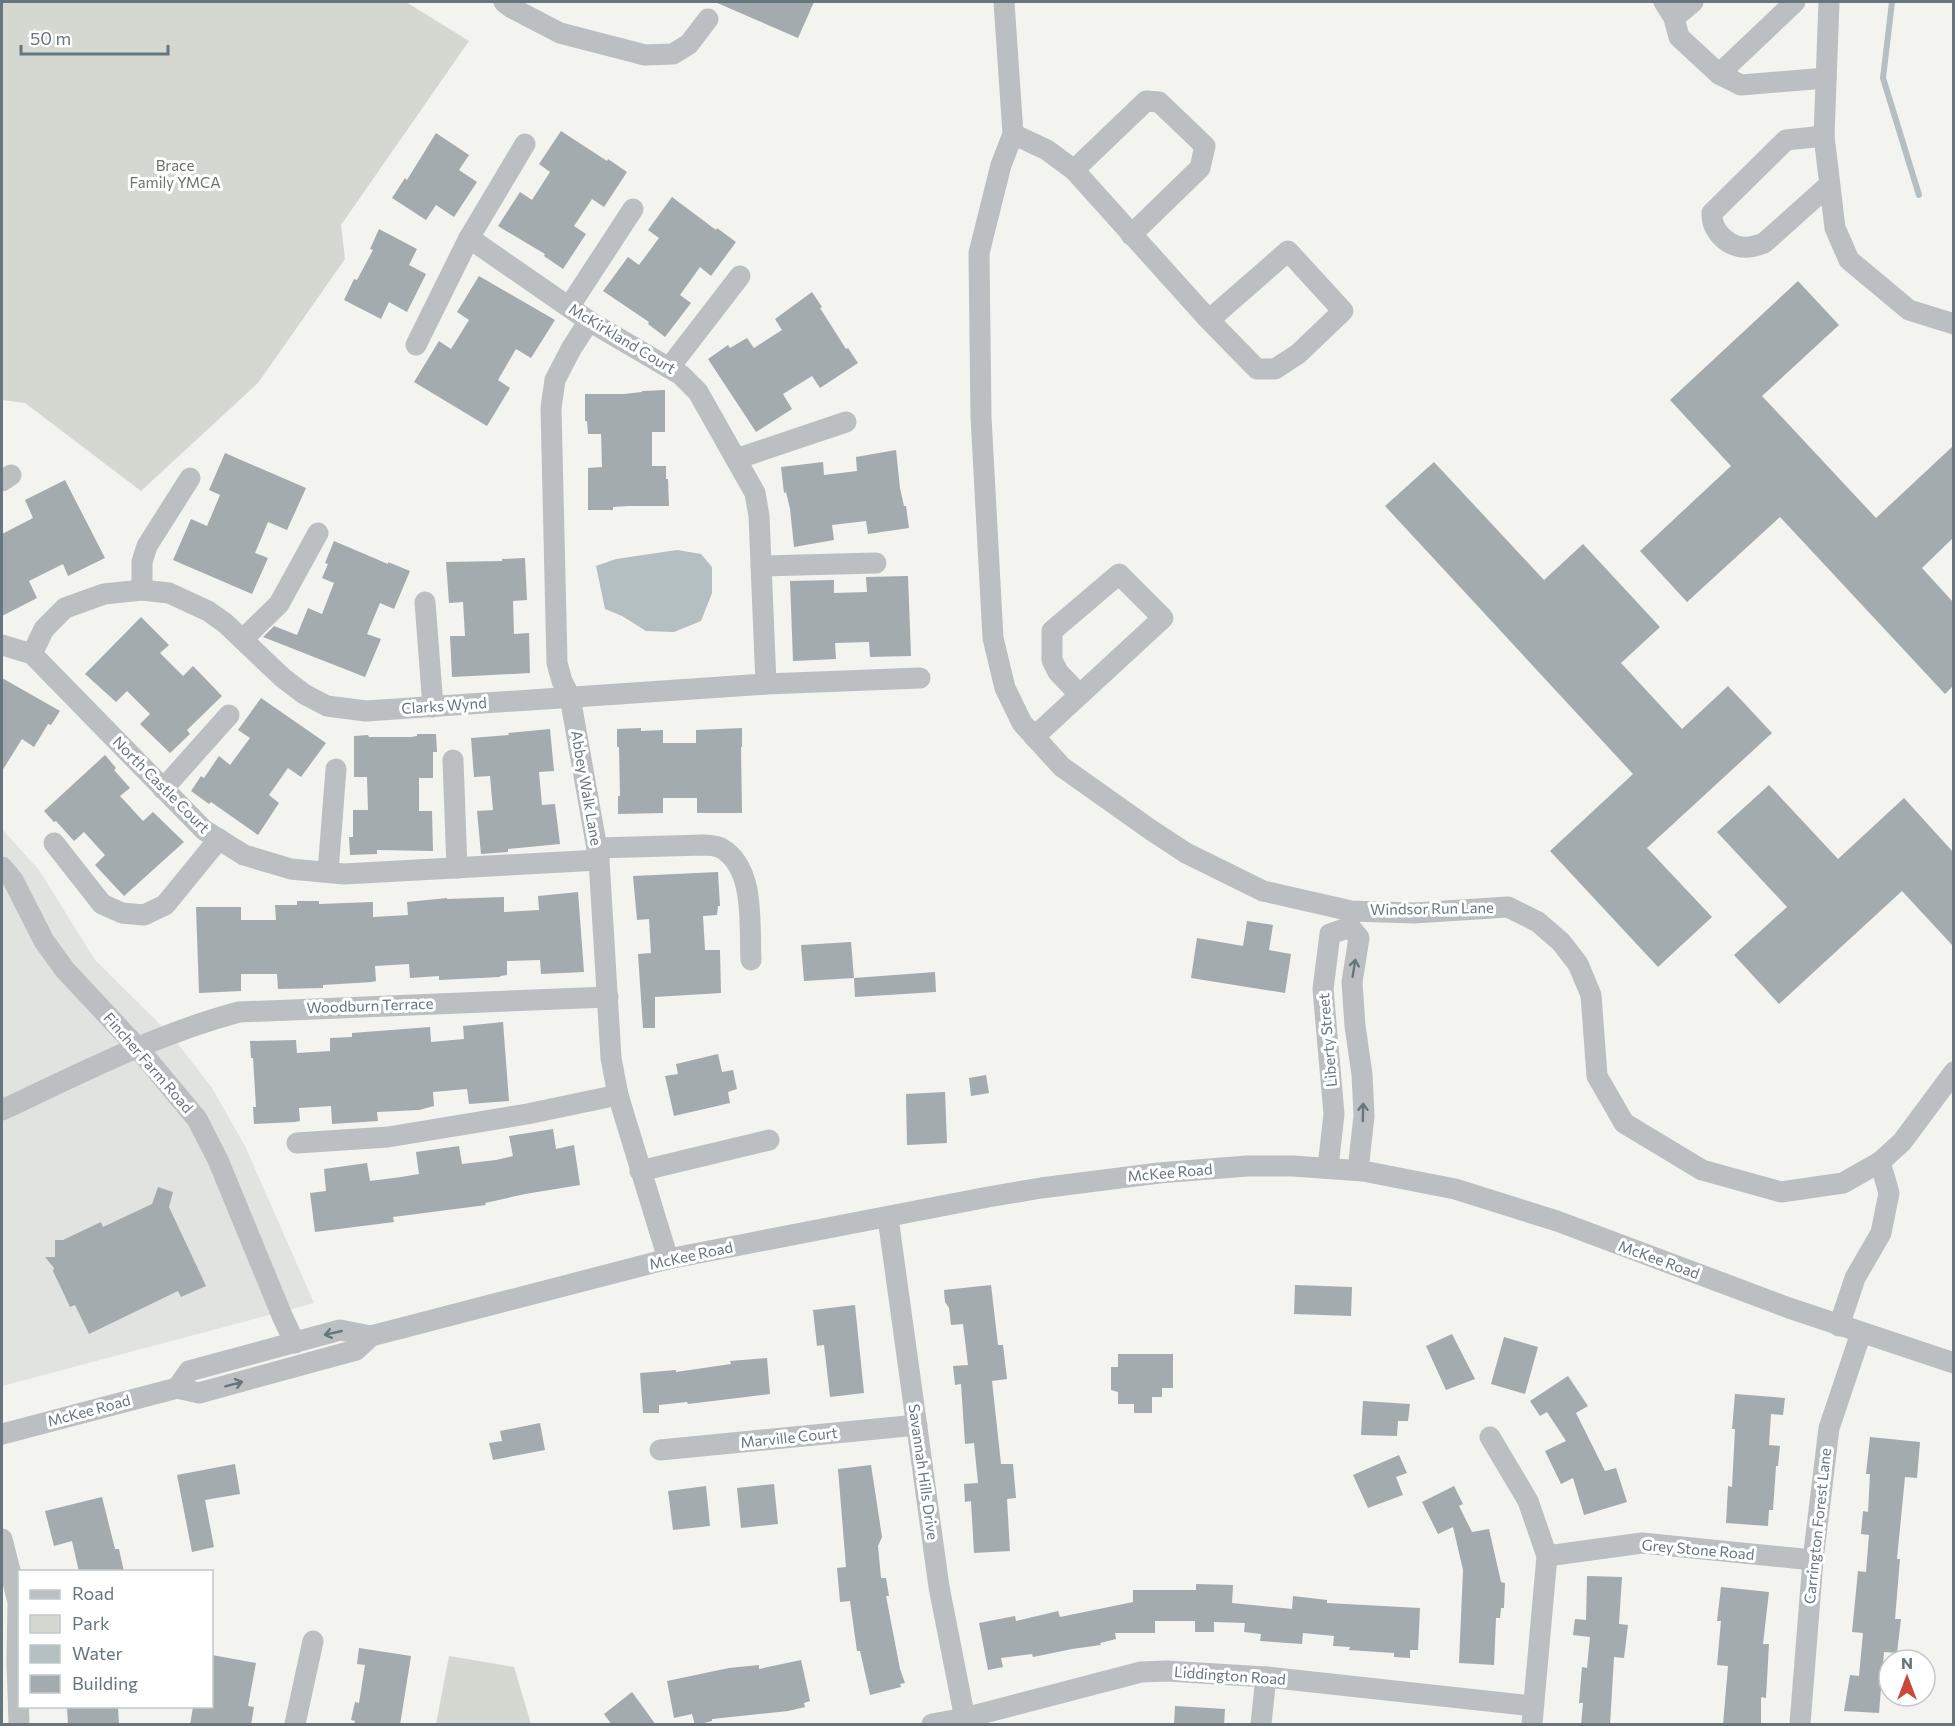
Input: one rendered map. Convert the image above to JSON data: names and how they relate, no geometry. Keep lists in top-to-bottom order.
{
  "streets": {
    "street": [
      "McKirkland Court",
      "Clarks Wynd",
      "North Castle Court",
      "Abbey Walk Lane",
      "Windsor Run Lane",
      "Woodburn Terrace",
      "Liberty Street",
      "Fincher Farm Road",
      "McKee Road",
      "Marville Court",
      "Savannah Hills Drive",
      "Carrington Forest Lane",
      "Grey Stone Road",
      "Liddington Road"
    ]
  },
  "crossings": [
    ["McKirkland Court", "Clarks Wynd"],
    ["McKirkland Court", "Abbey Walk Lane"],
    ["Clarks Wynd", "North Castle Court"],
    ["Clarks Wynd", "Abbey Walk Lane"],
    ["North Castle Court", "Abbey Walk Lane"],
    ["Abbey Walk Lane", "Woodburn Terrace"],
    ["Abbey Walk Lane", "McKee Road"],
    ["Windsor Run Lane", "Liberty Street"],
    ["Woodburn Terrace", "Fincher Farm Road"],
    ["Liberty Street", "McKee Road"],
    ["Fincher Farm Road", "McKee Road"],
    ["McKee Road", "Savannah Hills Drive"],
    ["McKee Road", "Carrington Forest Lane"],
    ["Marville Court", "Savannah Hills Drive"],
    ["Savannah Hills Drive", "Liddington Road"],
    ["Carrington Forest Lane", "Grey Stone Road"]
  ],
  "parks": ["Brace Family YMCA"],
  "legend": [
    "Road",
    "Park",
    "Water",
    "Building"
  ],
  "scale_bar": "50 m",
  "north": "top"
}
